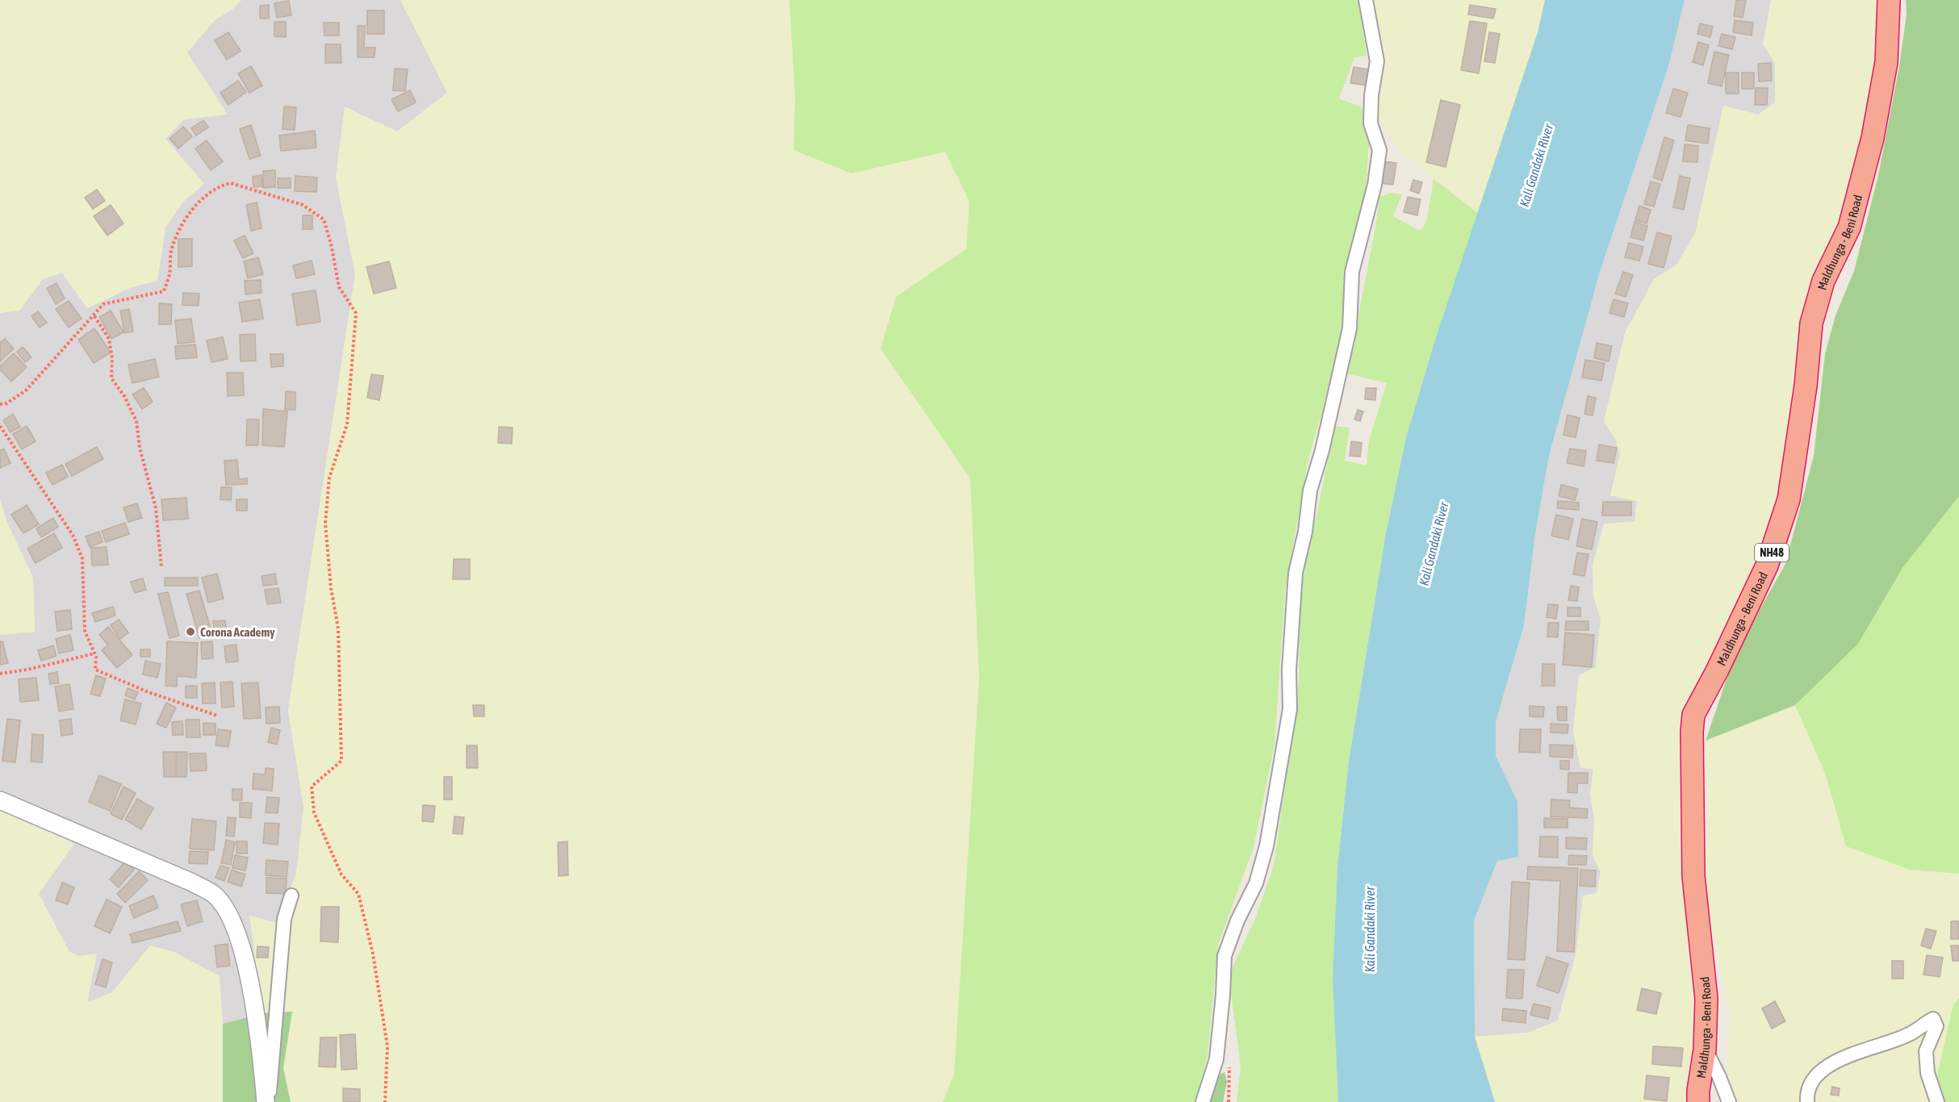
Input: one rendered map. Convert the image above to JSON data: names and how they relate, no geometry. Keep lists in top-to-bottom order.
{
  "streets": {
    "highway": ["Maldhunga - Beni Road", "NH48"]
  },
  "water": ["Kali Gandaki River"],
  "places": ["Corona Academy"]
}
